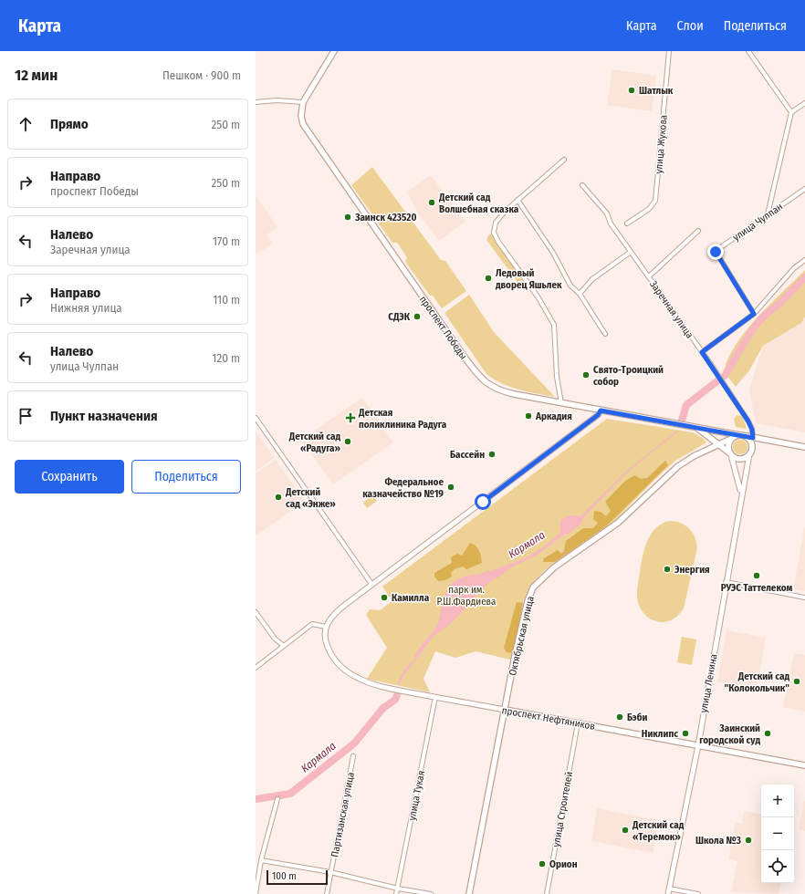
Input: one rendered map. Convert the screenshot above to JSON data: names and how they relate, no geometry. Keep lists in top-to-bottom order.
{
  "streets": {
    "main road": ["проспект Победы", "Октябрьская улица", "проспект Нефтяников"],
    "street": [
      "улица Жукова",
      "улица Чулпан",
      "Заречная улица",
      "улица Ленина",
      "улица Тукая",
      "улица Строителей",
      "Партизанская улица"
    ]
  },
  "crossings": [
    ["Заречная улица", "проспект Победы"],
    ["проспект Победы", "Октябрьская улица"],
    ["проспект Победы", "улица Ленина"],
    ["Октябрьская улица", "улица Ленина"],
    ["Октябрьская улица", "проспект Нефтяников"],
    ["улица Ленина", "проспект Нефтяников"],
    ["проспект Нефтяников", "улица Тукая"],
    ["проспект Нефтяников", "улица Строителей"]
  ],
  "water": ["Кармала"],
  "parks": ["парк им. Р.Ш.Фардиева"],
  "places": {
    "other": [
      "Шатлык",
      "Детский сад Волшебная сказка",
      "Заинск 423520",
      "Ледовый дворец Яшьлек",
      "СДЭК",
      "Свято-Троицкий собор",
      "Аркадия",
      "Детский сад «Радуга»",
      "Бассейн",
      "Федеральное казначейство №19",
      "Детский сад «Энже»",
      "Энергия",
      "РУЭС Таттелеком",
      "Камилла",
      "Детский сад \"Колокольчик\"",
      "Бэби",
      "Никлипс",
      "Заинский городской суд",
      "Детский сад «Теремок»",
      "Школа №3",
      "Орион"
    ],
    "health": ["Детская поликлиника Радуга"]
  },
  "scale_bar": "100 m",
  "page": {
    "header": "Карта",
    "nav": ["Карта", "Слои", "Поделиться"],
    "heading": ["12 мин", "Пешком · 900 m"],
    "list": [
      ["Прямо", "250 m"],
      ["Направо", "проспект Победы", "250 m"],
      ["Налево", "Заречная улица", "170 m"],
      ["Направо", "Нижняя улица", "110 m"],
      ["Налево", "улица Чулпан", "120 m"],
      "Пункт назначения"
    ],
    "buttons": ["Сохранить", "Поделиться"],
    "map_buttons": ["+", "−"],
    "scale": "100 m"
  }
}
